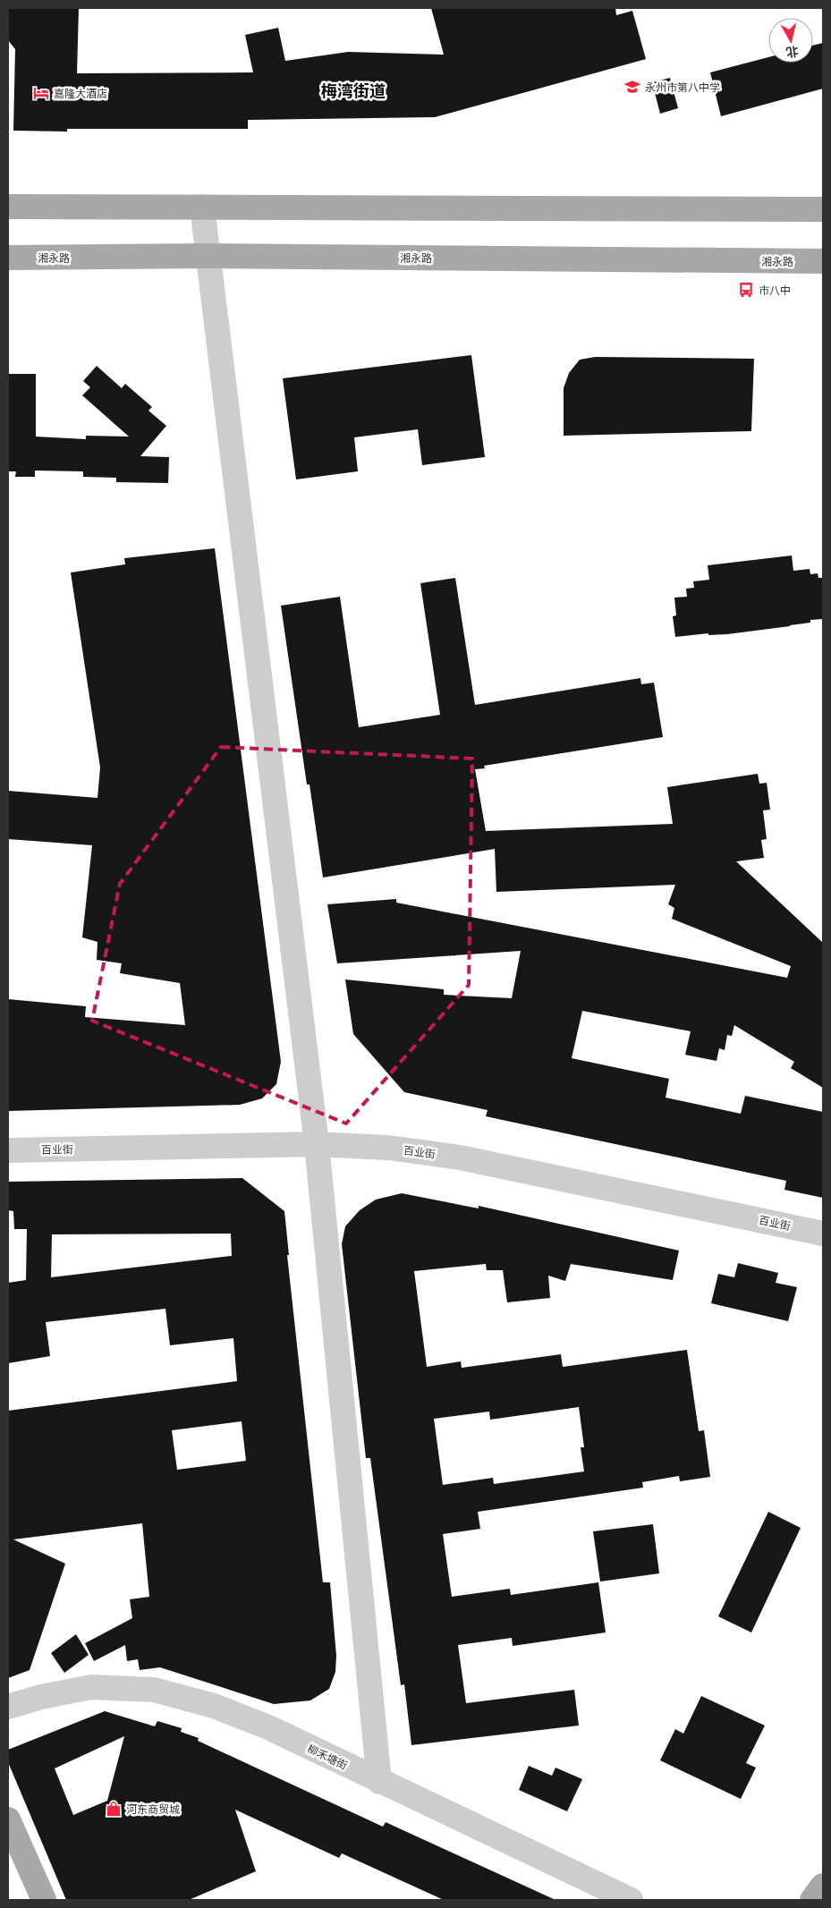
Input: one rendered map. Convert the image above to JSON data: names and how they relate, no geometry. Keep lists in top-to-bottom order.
{
  "streets": {
    "main road": ["湘永路"],
    "street": ["百业街", "柳禾塘街"]
  },
  "districts": ["梅湾街道"],
  "places": {
    "school or university": ["永州市第八中学"],
    "hotel": ["嘉隆大酒店"],
    "bus stop": ["市八中"],
    "shop": ["河东商贸城"]
  },
  "north": "bottom"
}
